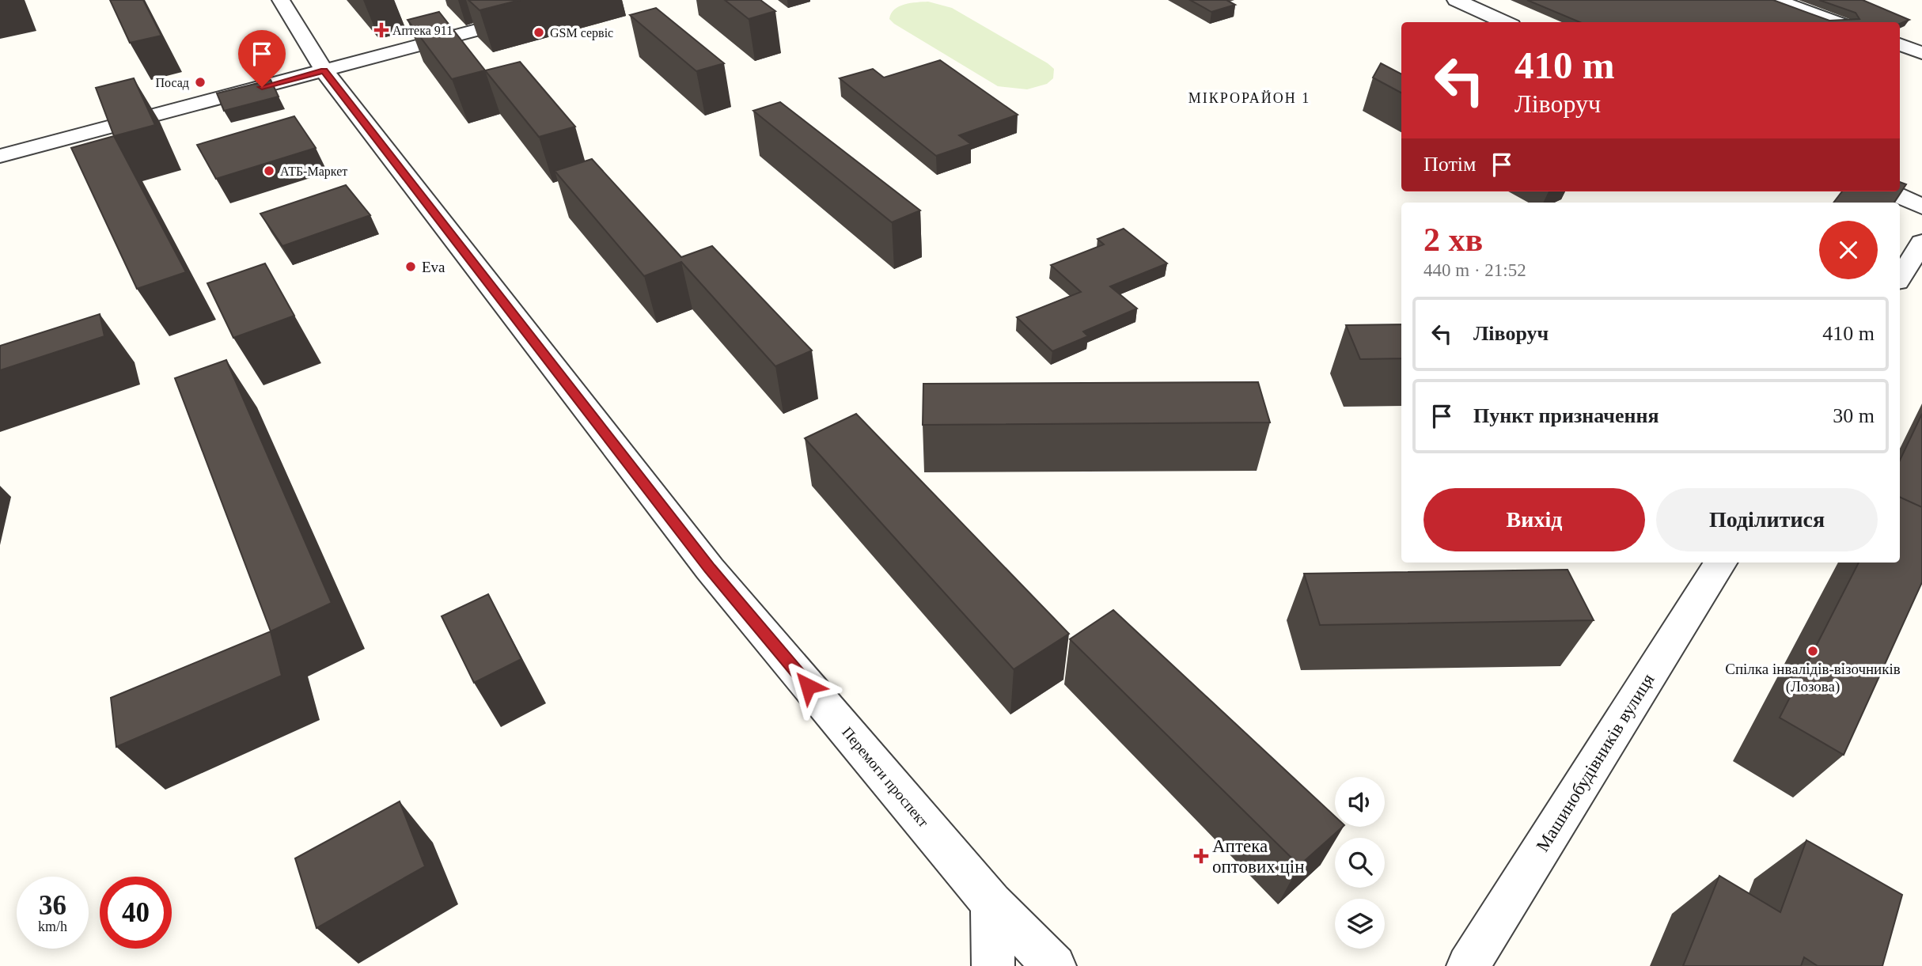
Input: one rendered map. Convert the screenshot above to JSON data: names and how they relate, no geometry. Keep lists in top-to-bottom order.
{
  "streets": {
    "street": ["Машинобудівників вулиця", "Перемоги проспект"]
  },
  "districts": ["МІКРОРАЙОН 1"],
  "places": {
    "health": ["Аптека 911", "Аптека оптових цін"],
    "other": [
      "GSM сервіс",
      "Посад",
      "АТБ-Маркет",
      "Eva",
      "Спілка інвалідів-візочників (Лозова)"
    ]
  },
  "page": {
    "turn": ["410 m", "Ліворуч"],
    "then": "Потім",
    "heading": ["2 хв", "440 m · 21:52"],
    "list": [
      {
        "name": "Ліворуч",
        "value": "410 m"
      },
      {
        "name": "Пункт призначення",
        "value": "30 m"
      }
    ],
    "buttons": ["Вихід", "Поділитися"],
    "speed": "36 km/h",
    "limit": "40"
  }
}
